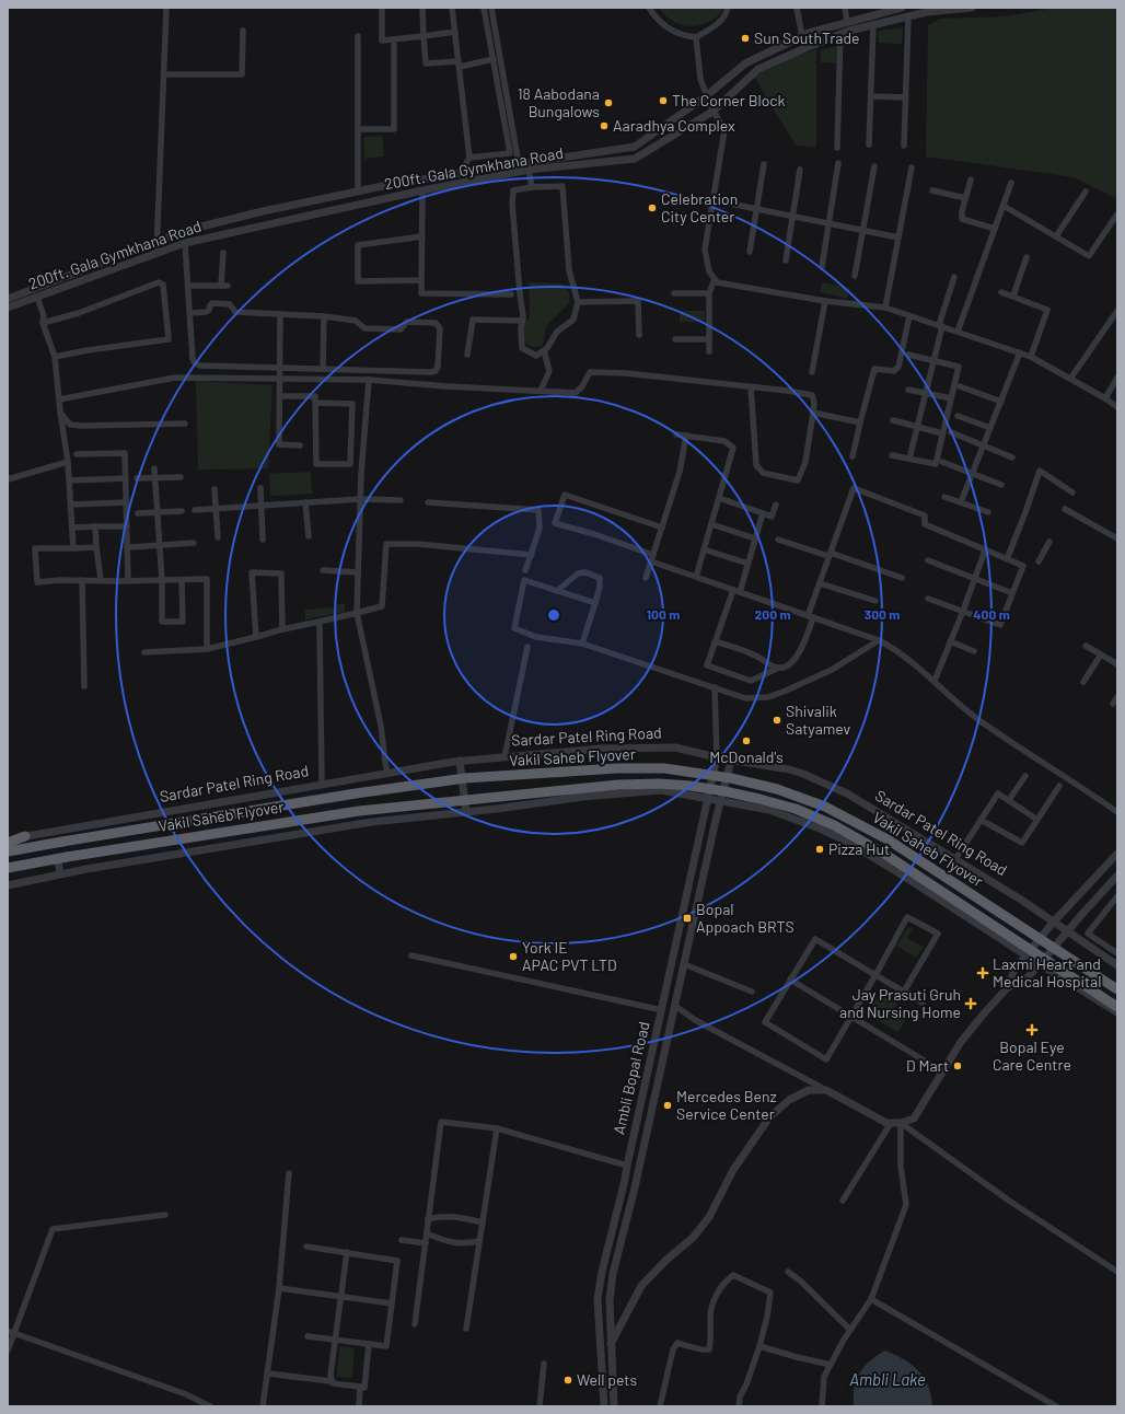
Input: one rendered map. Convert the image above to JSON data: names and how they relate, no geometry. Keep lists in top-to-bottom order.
{
  "streets": {
    "highway": ["Vakil Saheb Flyover"],
    "street": ["200ft. Gala Gymkhana Road", "Sardar Patel Ring Road", "Ambli Bopal Road"]
  },
  "crossings": [
    ["Sardar Patel Ring Road", "Ambli Bopal Road"]
  ],
  "water": ["Ambli Lake"],
  "places": {
    "other": [
      "Sun SouthTrade",
      "The Corner Block",
      "18 Aabodana Bungalows",
      "Aaradhya Complex",
      "Celebration City Center",
      "Shivalik Satyamev",
      "McDonald's",
      "Pizza Hut",
      "York IE APAC PVT LTD",
      "D Mart",
      "Mercedes Benz Service Center",
      "Well pets"
    ],
    "transit": ["Bopal Appoach BRTS"],
    "health": ["Laxmi Heart and Medical Hospital", "Jay Prasuti Gruh and Nursing Home", "Bopal Eye Care Centre"]
  },
  "rings": [
    "100 m",
    "200 m",
    "300 m",
    "400 m"
  ]
}
